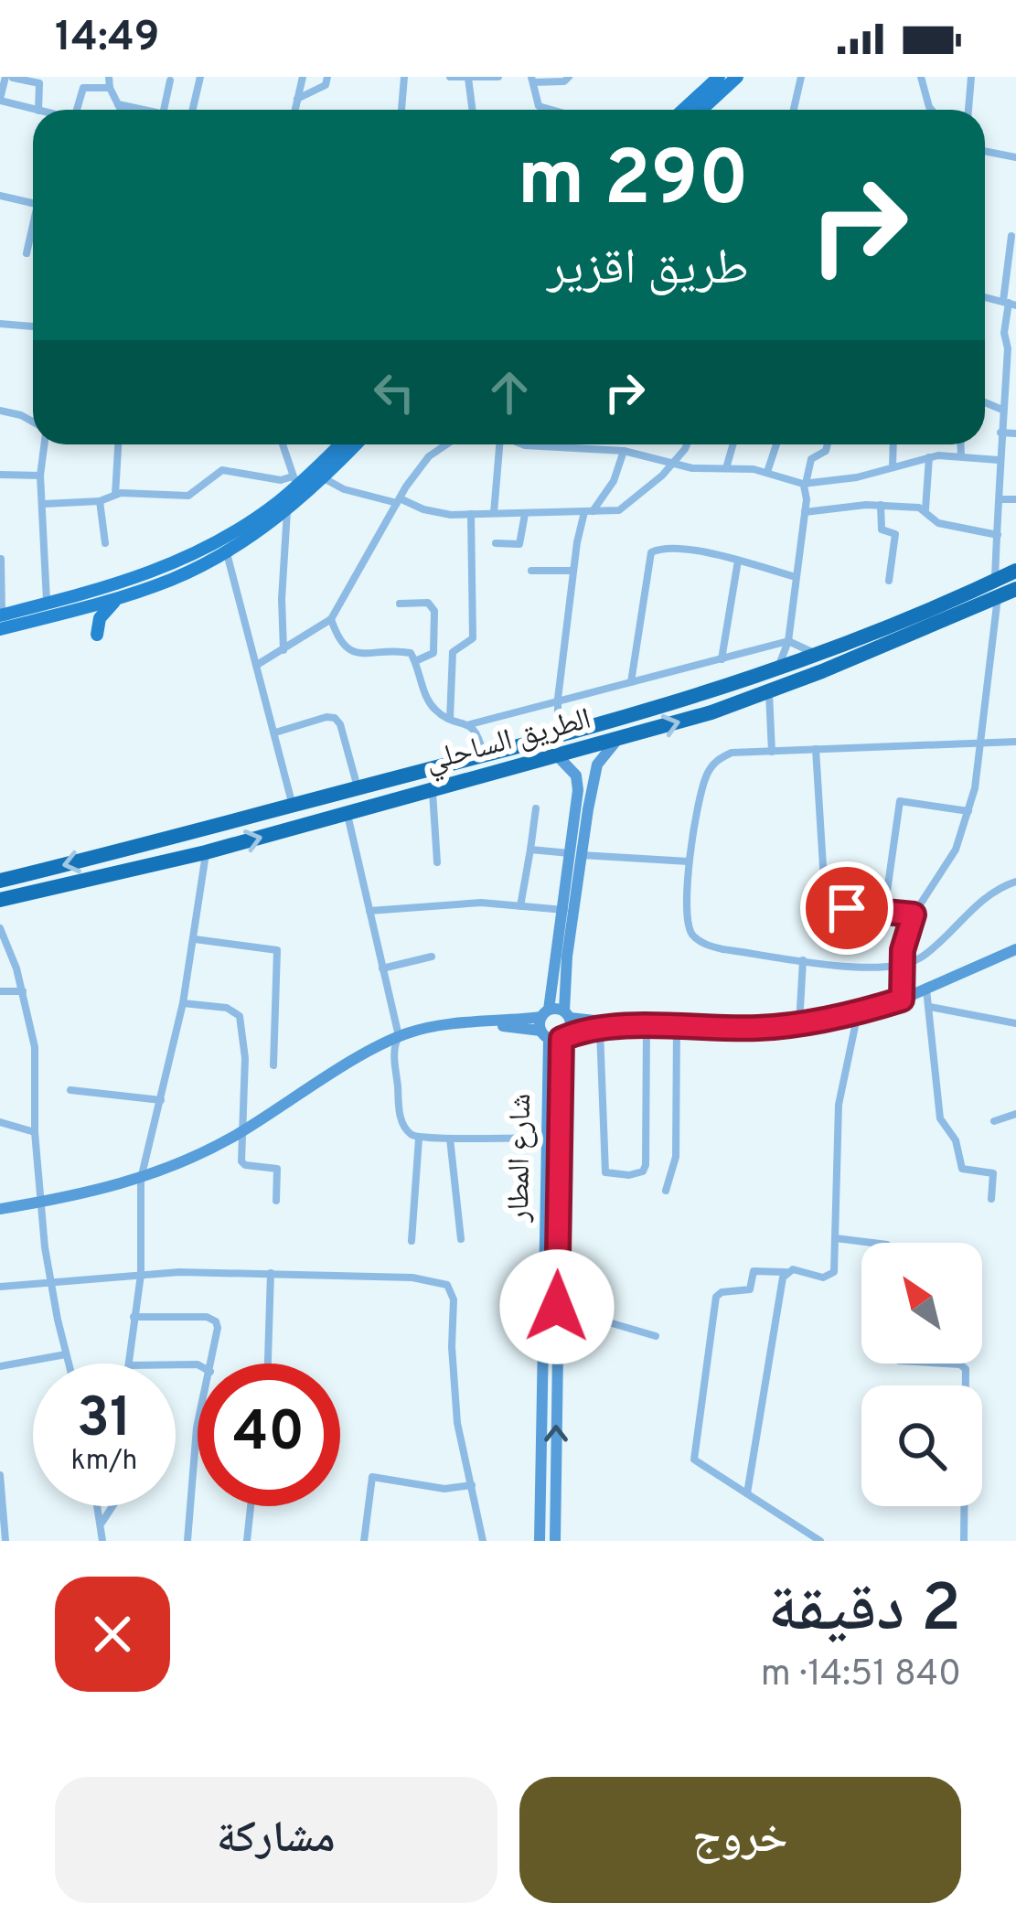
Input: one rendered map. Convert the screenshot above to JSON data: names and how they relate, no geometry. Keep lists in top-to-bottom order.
{
  "streets": {
    "highway": ["الطريق الساحلي"],
    "street": ["شارع المطار"]
  },
  "north": "top left",
  "page": {
    "status": "14:49",
    "turn": ["290 m", "طريق اقزير"],
    "speed": "31 km/h",
    "limit": "40",
    "heading": ["2 دقيقة", "840 m · 14:51"],
    "buttons": ["خروج", "مشاركة"]
  }
}
